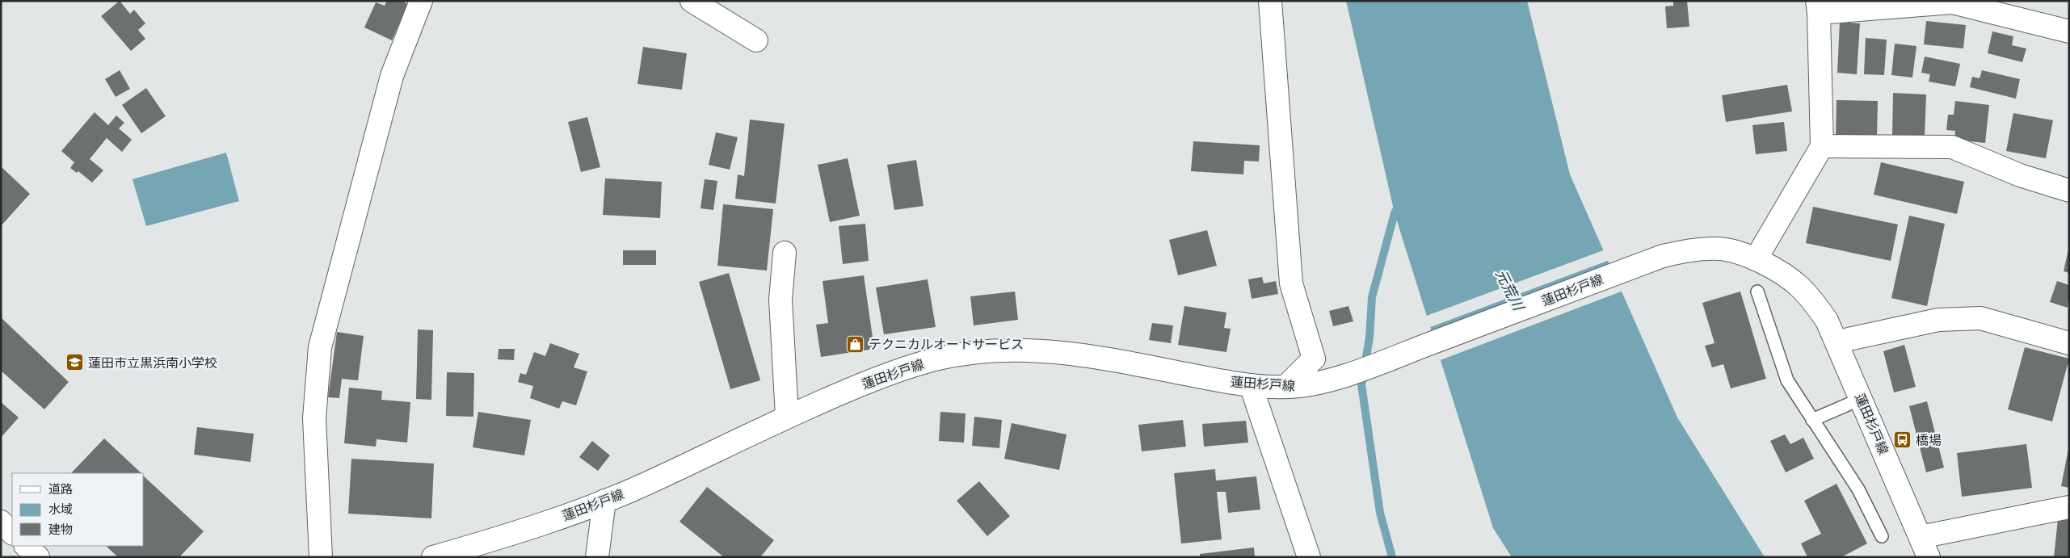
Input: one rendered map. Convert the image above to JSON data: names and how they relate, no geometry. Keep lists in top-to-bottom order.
{
  "streets": {
    "street": ["蓮田杉戸線"]
  },
  "water": ["元荒川"],
  "places": {
    "shop": ["テクニカルオートサービス"],
    "school or university": ["蓮田市立黒浜南小学校"],
    "bus stop": ["橋場"]
  },
  "legend": ["道路", "水域", "建物"]
}
